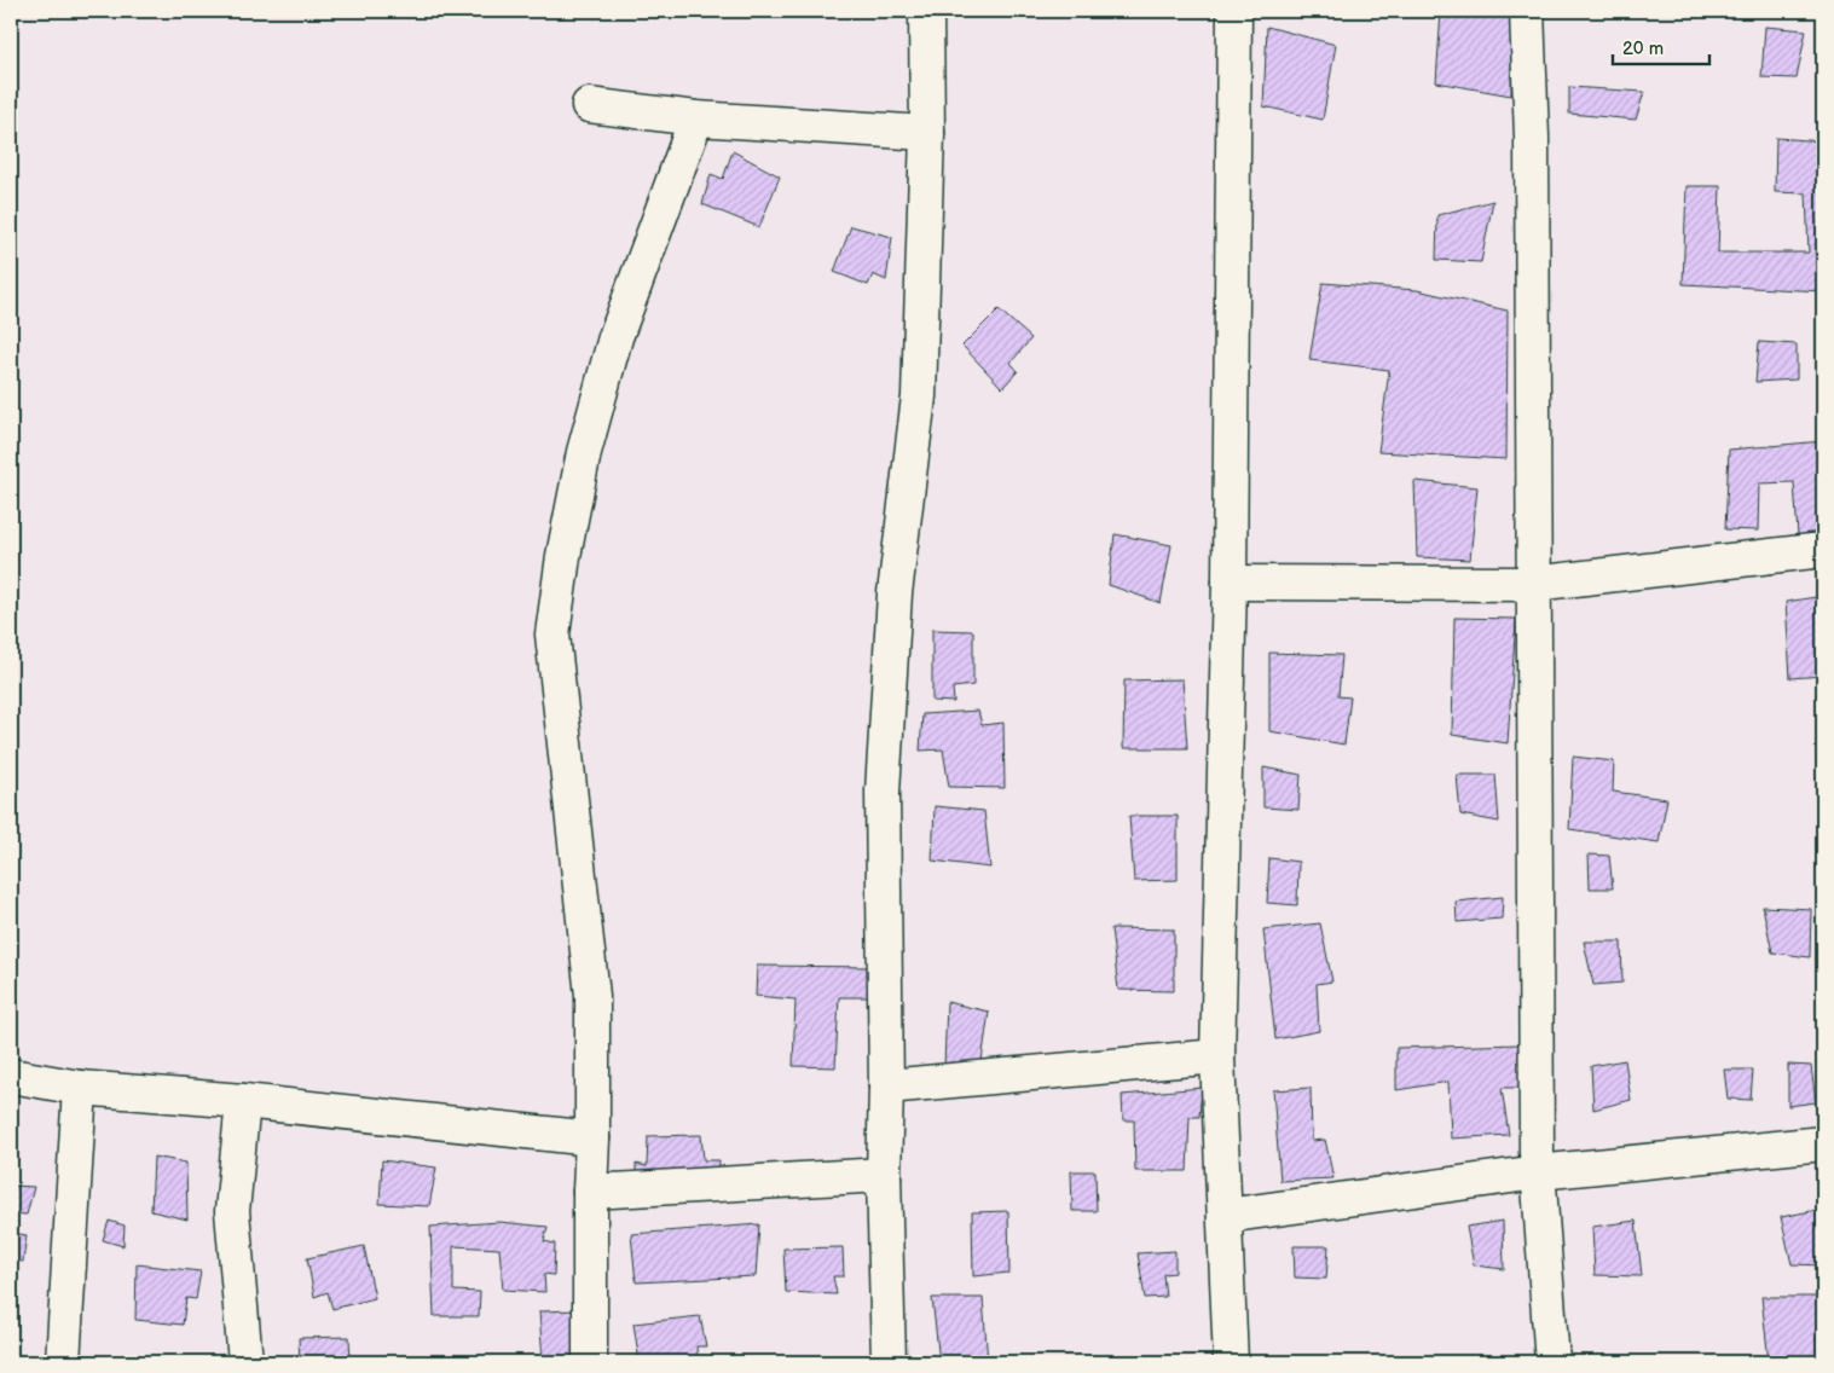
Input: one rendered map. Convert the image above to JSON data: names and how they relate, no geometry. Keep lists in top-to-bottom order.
{
  "scale_bar": "20 m"
}
